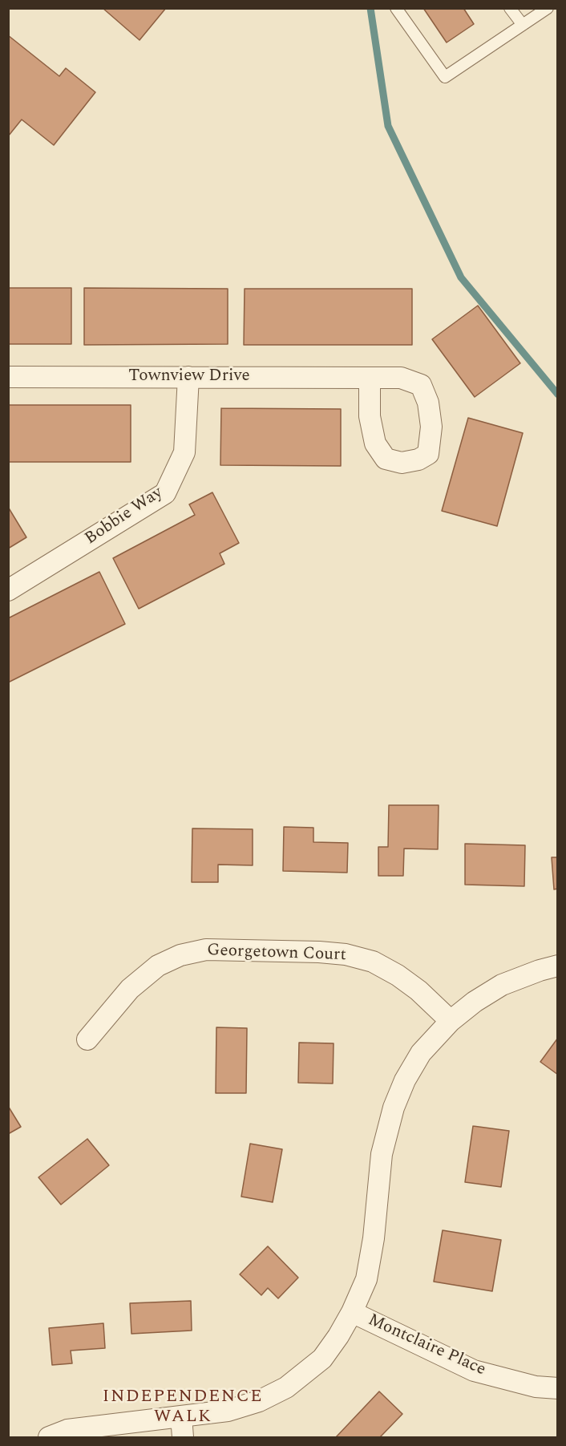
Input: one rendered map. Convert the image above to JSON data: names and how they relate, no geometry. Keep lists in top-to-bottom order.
{
  "streets": {
    "street": [
      "Townview Drive",
      "Bobbie Way",
      "Georgetown Court",
      "Montclaire Place"
    ]
  },
  "crossings": [
    ["Townview Drive", "Bobbie Way"]
  ],
  "districts": ["INDEPENDENCE WALK"]
}
